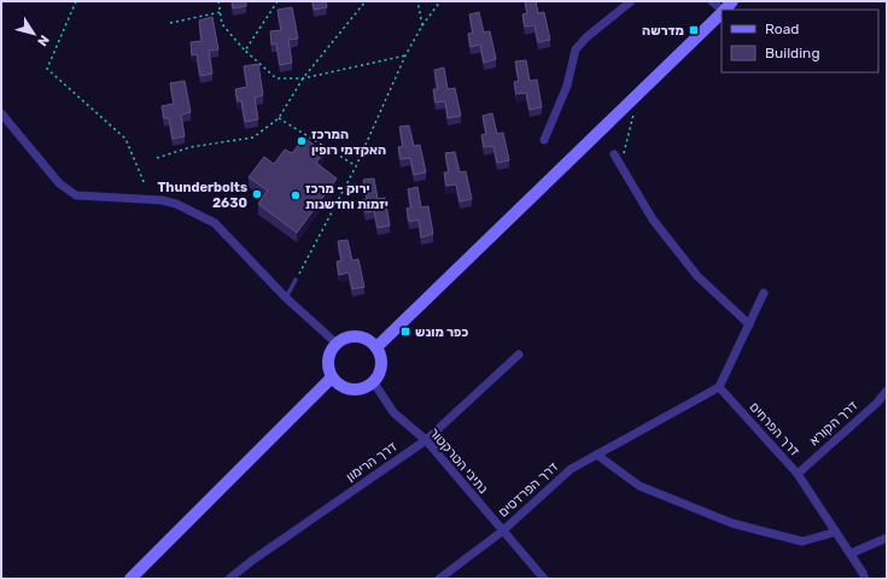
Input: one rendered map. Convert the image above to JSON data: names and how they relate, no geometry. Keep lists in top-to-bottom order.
{
  "streets": {
    "street": [
      "דרך הקורא",
      "דרך הפרחים",
      "נתיבי הטרקטור",
      "דרך הרימון",
      "דרך הפרדסים"
    ]
  },
  "crossings": [
    ["דרך הקורא", "דרך הפרחים"],
    ["דרך הפרחים", "דרך הפרדסים"],
    ["נתיבי הטרקטור", "דרך הרימון"],
    ["נתיבי הטרקטור", "דרך הפרדסים"]
  ],
  "places": {
    "transit": ["מדרשה", "כפר מונש"],
    "other": ["המרכז האקדמי רופין", "Thunderbolts 2630", "ירוק - מרכז יזמות וחדשנות"]
  },
  "legend": ["Road", "Building"],
  "north": "bottom right"
}
